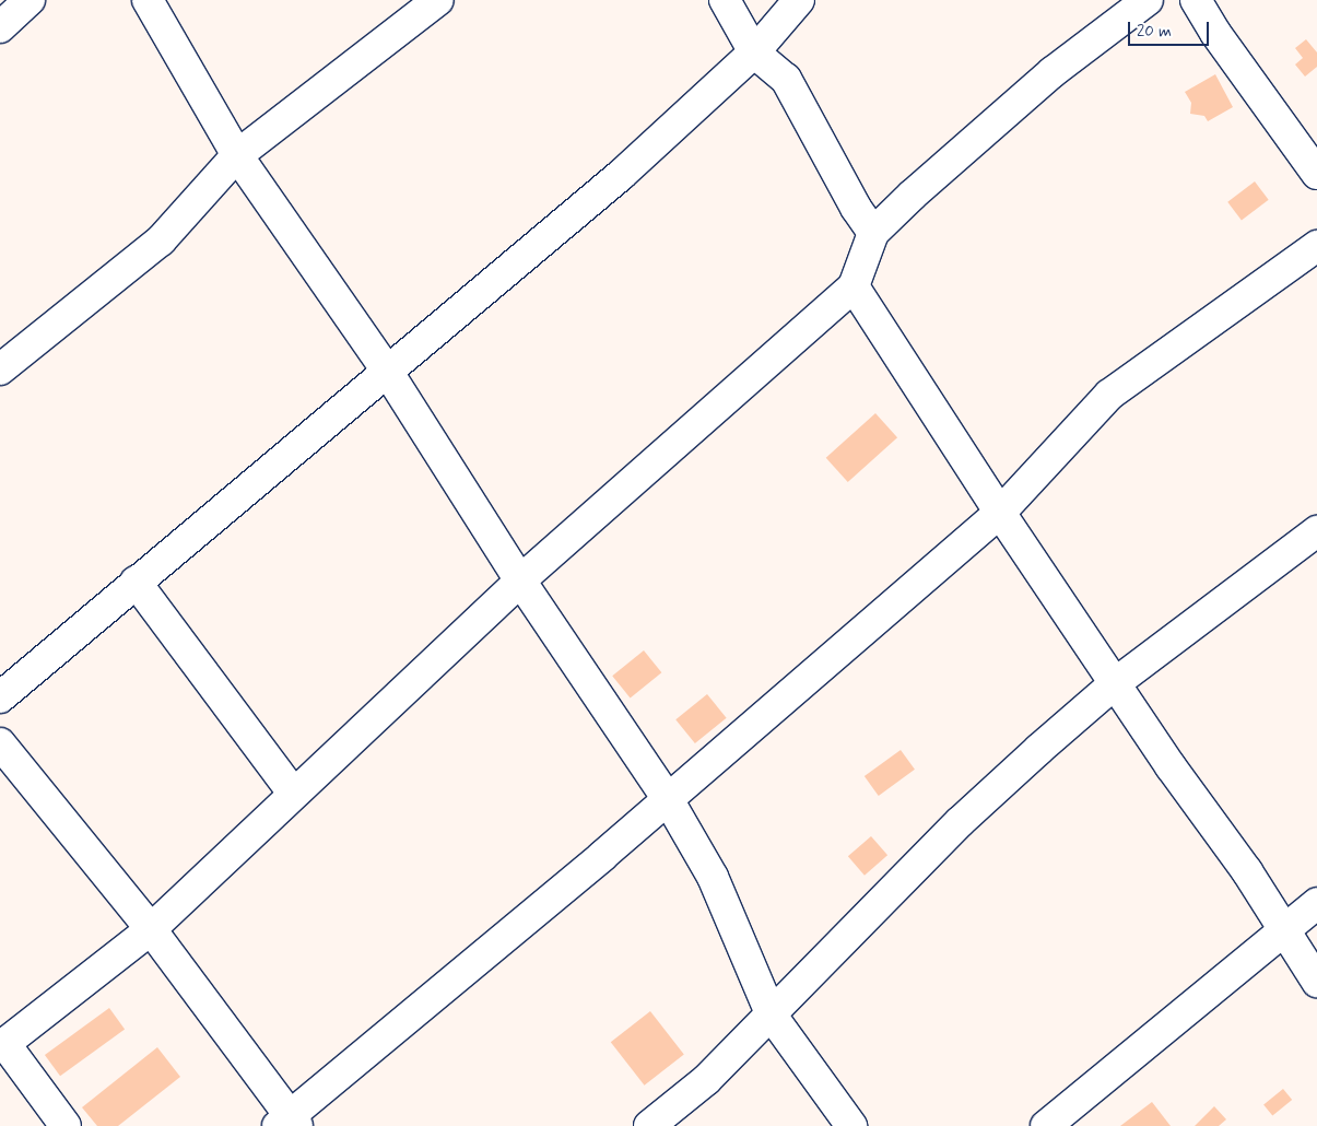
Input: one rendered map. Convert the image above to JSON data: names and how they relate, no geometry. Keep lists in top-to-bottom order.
{
  "scale_bar": "20 m"
}
